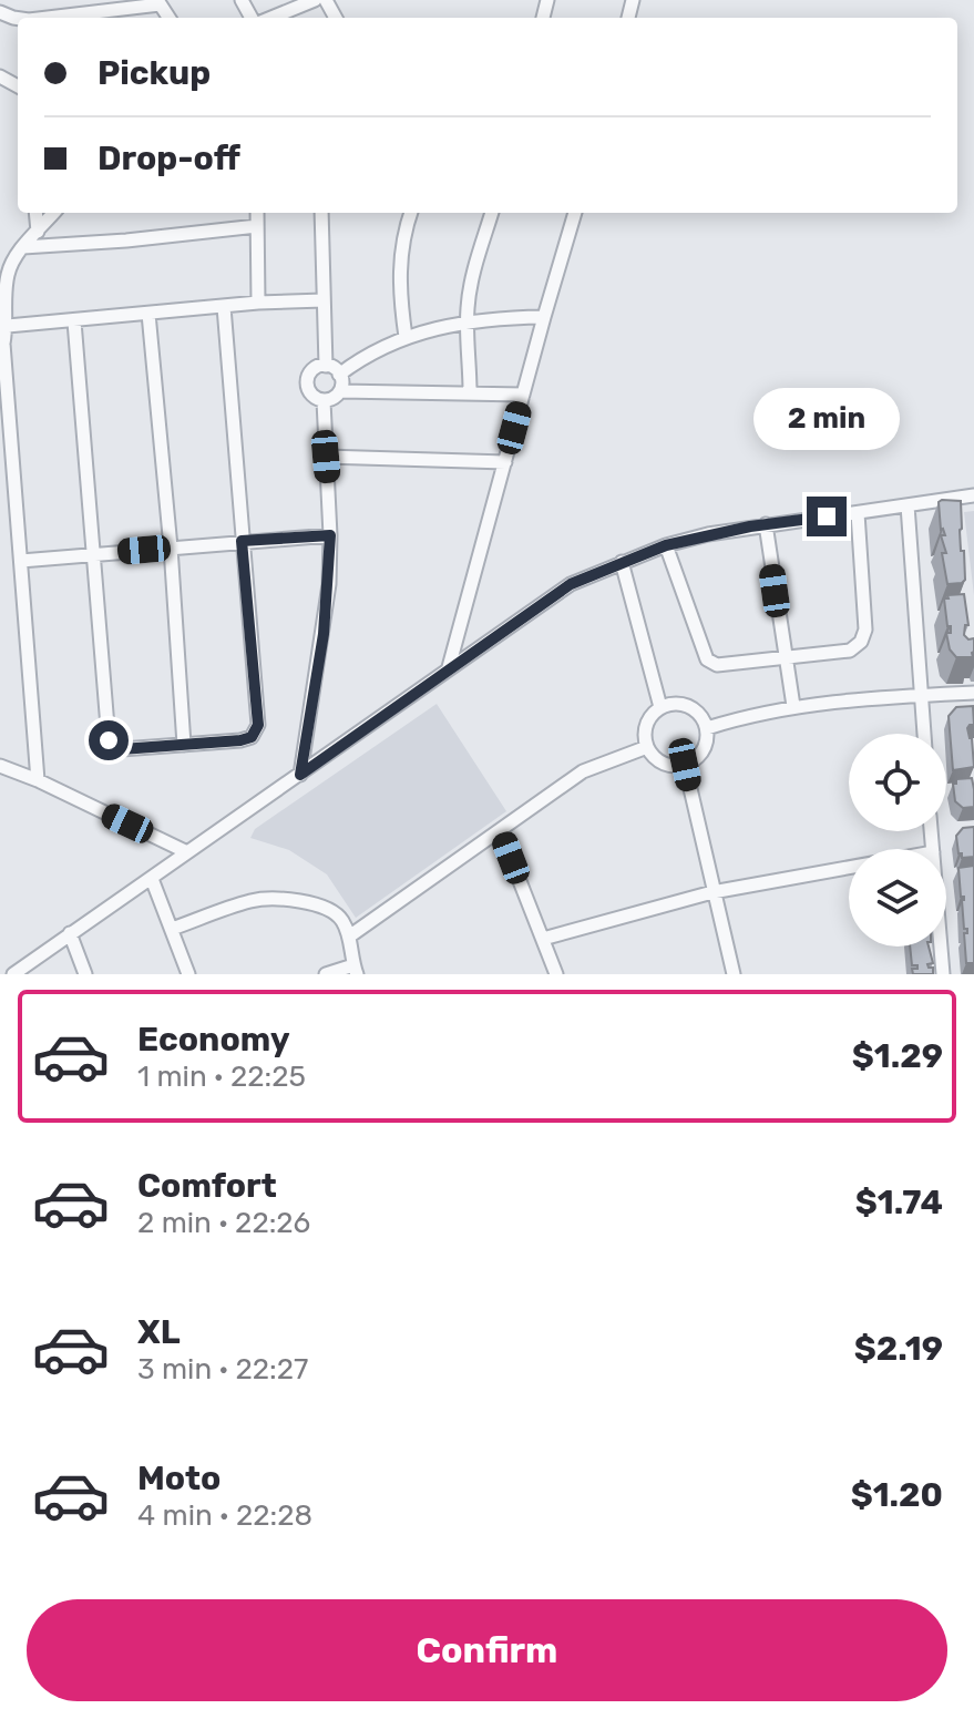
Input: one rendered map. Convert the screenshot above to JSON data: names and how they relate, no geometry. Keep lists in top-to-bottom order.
{
  "page": {
    "banner": ["Pickup", "Drop-off"],
    "bubble": "2 min",
    "list": [
      {
        "name": "Economy",
        "note": "1 min · 22:25",
        "value": "$1.29"
      },
      {
        "name": "Comfort",
        "note": "2 min · 22:26",
        "value": "$1.74"
      },
      {
        "name": "XL",
        "note": "3 min · 22:27",
        "value": "$2.19"
      },
      {
        "name": "Moto",
        "note": "4 min · 22:28",
        "value": "$1.20"
      }
    ],
    "buttons": "Confirm"
  }
}
